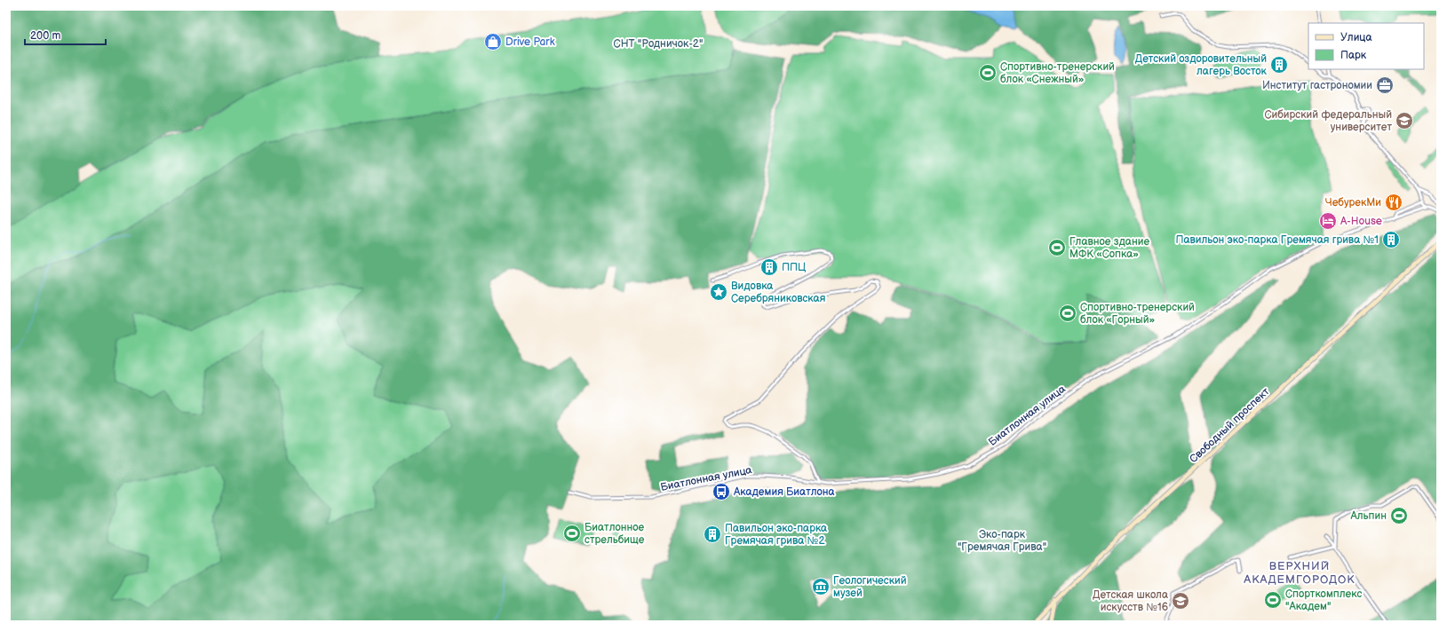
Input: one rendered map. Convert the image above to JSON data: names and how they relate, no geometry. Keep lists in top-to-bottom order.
{
  "streets": {
    "main road": ["Свободный проспект"],
    "street": ["Биатлонная улица"]
  },
  "districts": ["ВЕРХНИЙ АКАДЕМГОРОДОК"],
  "parks": ["СНТ \"Родничок-2\"", "Эко-парк \"Гремячая Грива\""],
  "places": {
    "shop": ["Drive Park"],
    "building": [
      "Детский оздоровительный лагерь Восток",
      "Павильон эко-парка Гремячая грива №1",
      "ППЦ",
      "Павильон эко-парка Гремячая грива №2"
    ],
    "sports": [
      "Спортивно-тренерский блок «Снежный»",
      "Главное здание МФК «Сопка»",
      "Спортивно-тренерский блок «Горный»",
      "Альпин",
      "Биатлонное стрельбище",
      "Спорткомплекс \"Академ\""
    ],
    "office": ["Институт гастрономии"],
    "school or university": ["Сибирский федеральный университет", "Детская школа искусств №16"],
    "restaurant": ["ЧебурекМи"],
    "hotel": ["A-House"],
    "place": ["Видовка Серебряниковская"],
    "bus stop": ["Академия Биатлона"],
    "museum": ["Геологический музей"]
  },
  "legend": ["Улица", "Парк"],
  "scale_bar": "200 m"
}
